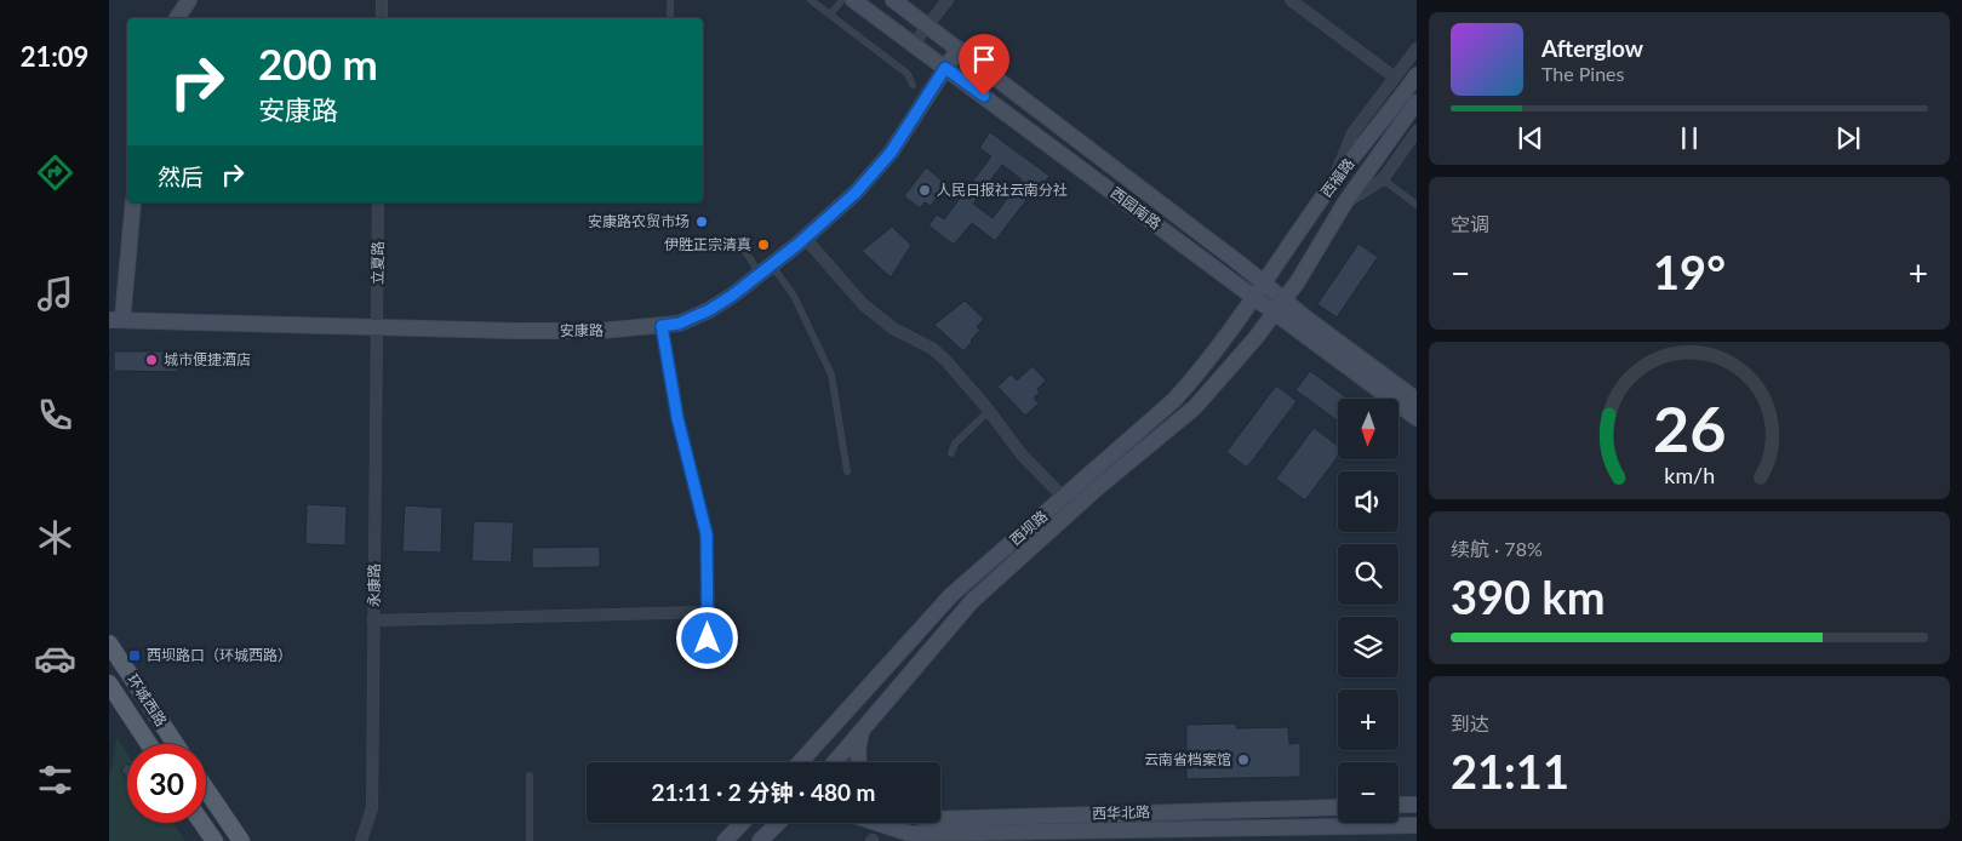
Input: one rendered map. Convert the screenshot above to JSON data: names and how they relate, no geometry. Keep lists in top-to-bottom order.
{
  "streets": {
    "main road": [
      "西福路",
      "西园南路",
      "安康路",
      "西坝路",
      "环城西路",
      "西华北路"
    ],
    "street": ["立夏路", "永康路"]
  },
  "crossings": [
    ["西福路", "西园南路"],
    ["西福路", "西坝路"],
    ["西园南路", "安康路"],
    ["西园南路", "西坝路"],
    ["立夏路", "安康路"],
    ["立夏路", "永康路"],
    ["安康路", "永康路"]
  ],
  "places": {
    "other": [
      "人民日报社云南分社",
      "安康路农贸市场",
      "伊胜正宗清真",
      "城市便捷酒店",
      "云南省档案馆"
    ],
    "transit": ["西坝路口（环城西路）"]
  },
  "north": "bottom",
  "page": {
    "tabs": "21:09",
    "turn": ["200 m", "安康路"],
    "song": ["Afterglow", "The Pines"],
    "then": "然后",
    "tile": [
      "空调",
      ["续航 · 78%", "390 km"],
      ["到达", "21:11"]
    ],
    "heat": ["−", "19°", "+"],
    "map_buttons": ["+", "−"],
    "limit": "30",
    "trip": "21:11 · 2 分钟 · 480 m",
    "gauge": ["26", "km/h"]
  }
}
